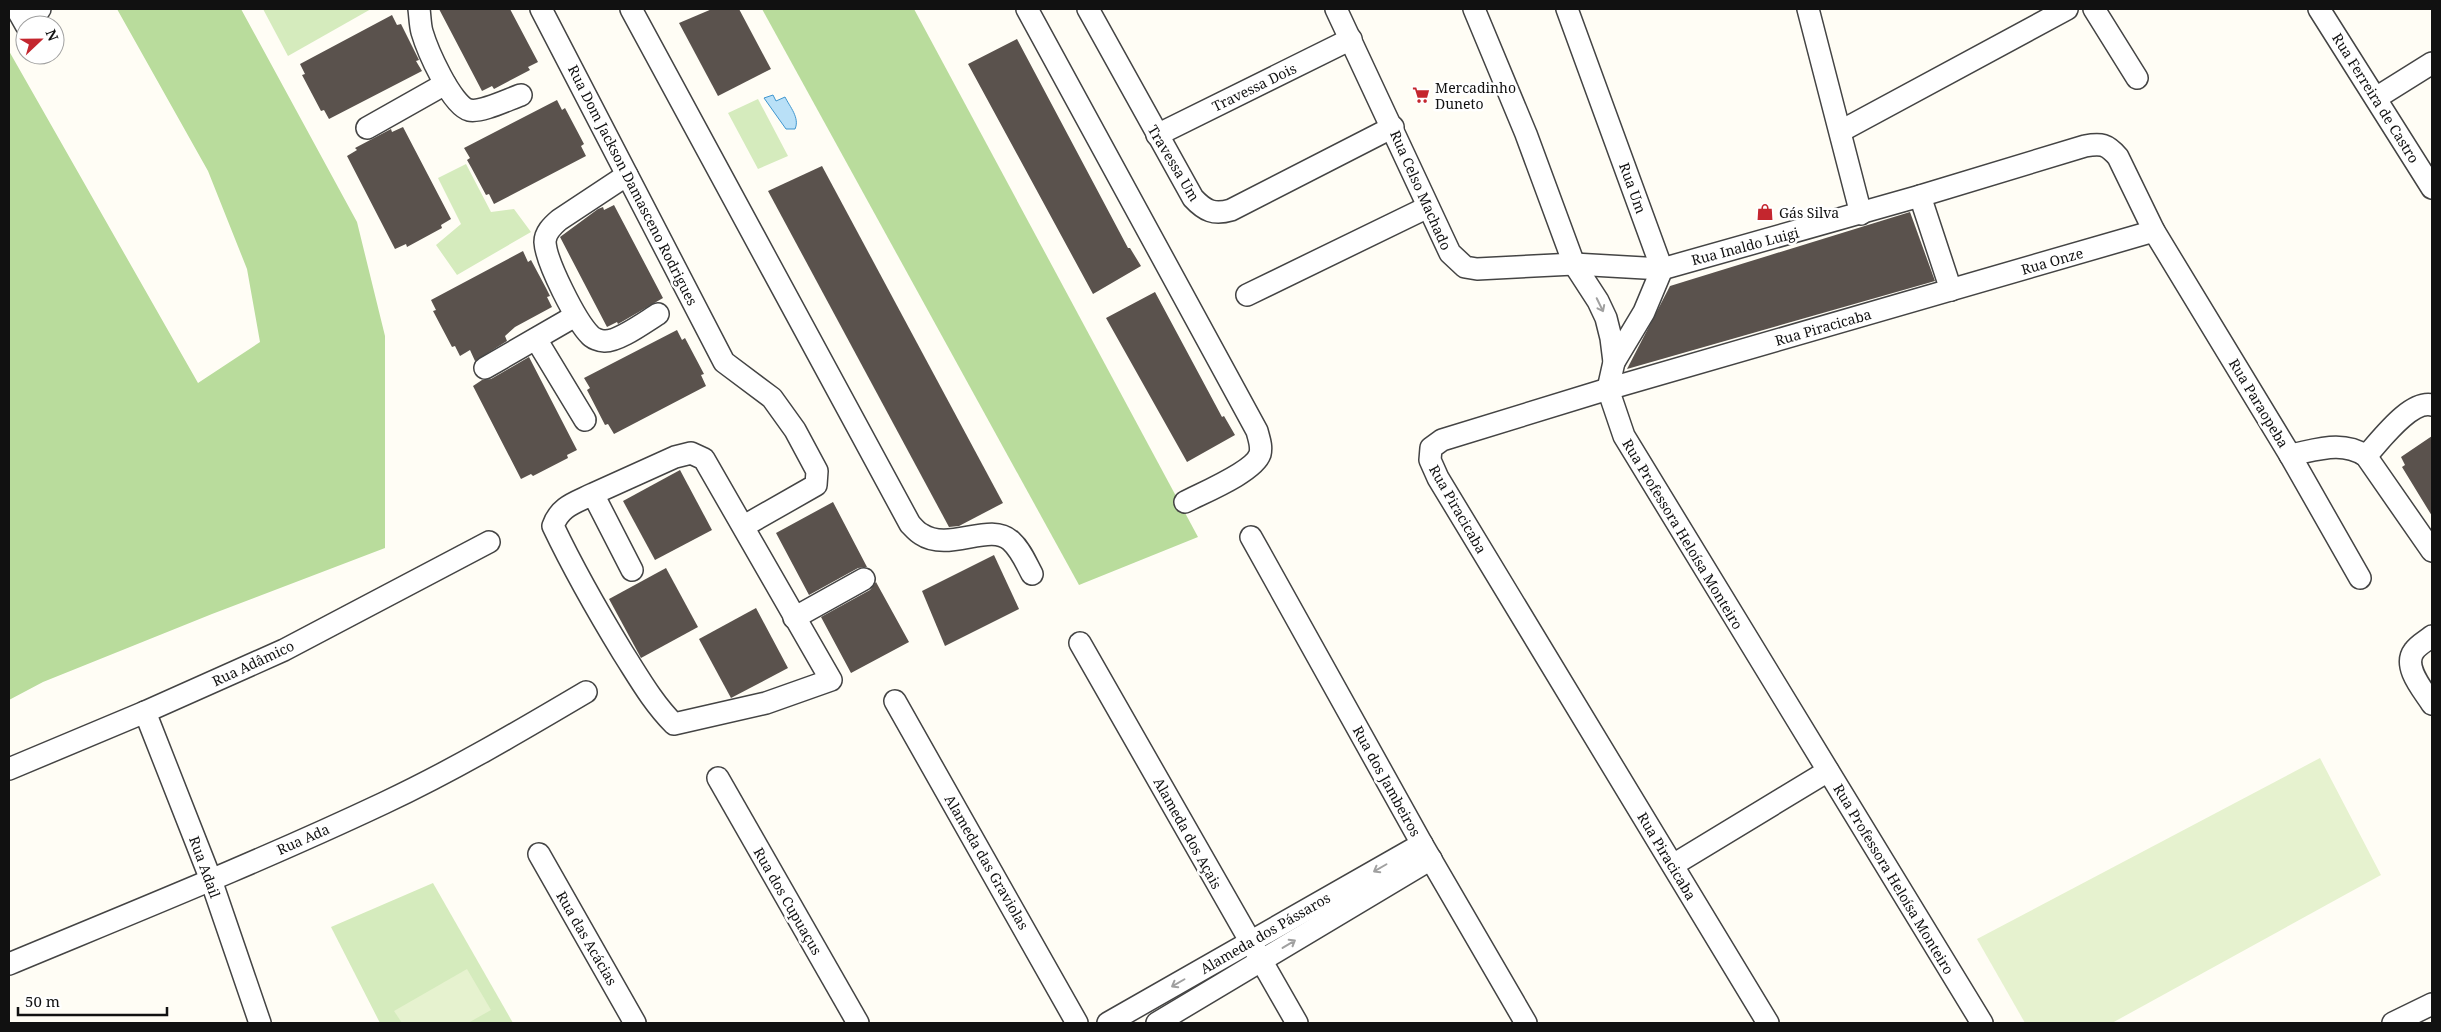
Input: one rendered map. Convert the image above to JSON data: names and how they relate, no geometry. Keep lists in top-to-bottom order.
{
  "streets": {
    "street": [
      "Travessa Dois",
      "Rua Ferreira de Castro",
      "Travessa Um",
      "Rua Dom Jackson Damasceno Rodrigues",
      "Rua Um",
      "Rua Celso Machado",
      "Rua Inaldo Luigi",
      "Rua Onze",
      "Rua Piracicaba",
      "Rua Paraopeba",
      "Rua Professora Heloísa Monteiro",
      "Rua Adâmico",
      "Rua dos Jambeiros",
      "Alameda dos Açais",
      "Rua Ada",
      "Alameda das Graviolas",
      "Rua Adail",
      "Rua dos Cupuaçus",
      "Alameda dos Pássaros",
      "Rua das Acácias"
    ]
  },
  "crossings": [
    ["Travessa Dois", "Travessa Um"],
    ["Travessa Dois", "Rua Celso Machado"],
    ["Travessa Um", "Rua Celso Machado"],
    ["Rua Um", "Rua Inaldo Luigi"],
    ["Rua Celso Machado", "Rua Inaldo Luigi"],
    ["Rua Inaldo Luigi", "Rua Onze"],
    ["Rua Inaldo Luigi", "Rua Paraopeba"],
    ["Rua Onze", "Rua Piracicaba"],
    ["Rua Onze", "Rua Paraopeba"],
    ["Rua Piracicaba", "Rua Professora Heloísa Monteiro"],
    ["Rua Adâmico", "Rua Adail"],
    ["Rua dos Jambeiros", "Alameda dos Pássaros"],
    ["Alameda dos Açais", "Alameda dos Pássaros"],
    ["Rua Ada", "Rua Adail"]
  ],
  "places": {
    "supermarket": ["Mercadinho Duneto"],
    "shop": ["Gás Silva"]
  },
  "scale_bar": "50 m",
  "north": "right"
}
